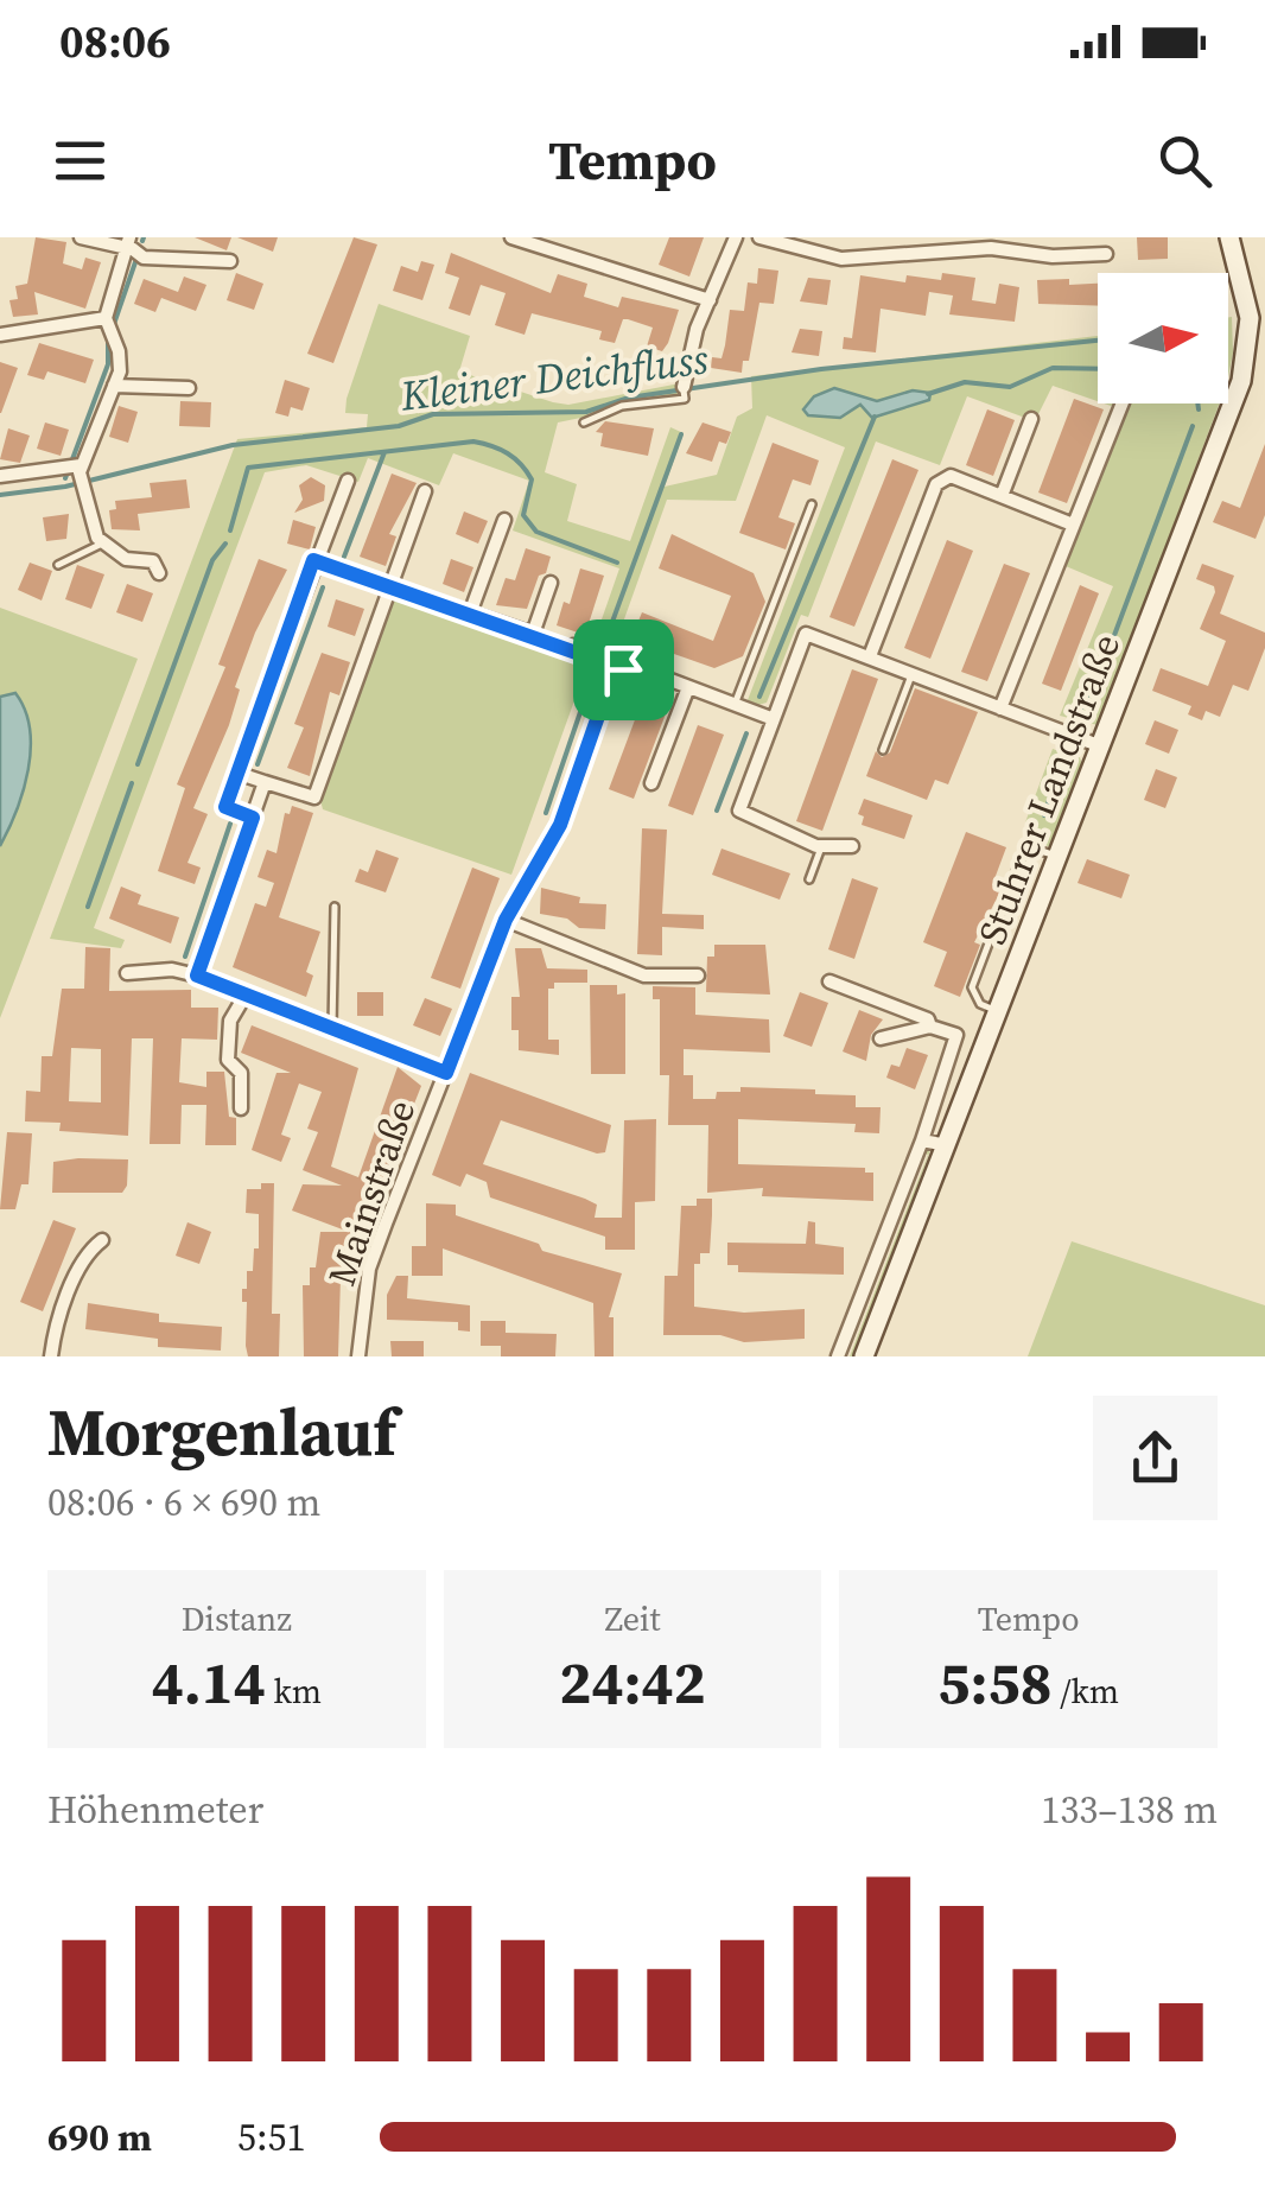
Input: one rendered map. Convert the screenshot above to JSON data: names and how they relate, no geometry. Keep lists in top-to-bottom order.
{
  "streets": {
    "main road": ["Stuhrer Landstraße"],
    "street": ["Mainstraße"]
  },
  "water": ["Kleiner Deichfluss"],
  "north": "right",
  "page": {
    "status": "08:06",
    "header": "Tempo",
    "heading": ["Morgenlauf", "08:06 · 6 × 690 m"],
    "stats": [
      ["Distanz", "4.14 km"],
      ["Zeit", "24:42"],
      ["Tempo", "5:58 /km"]
    ],
    "chart": ["Höhenmeter", "133–138 m"],
    "list": [
      {
        "name": "690 m",
        "note": "5:51"
      }
    ]
  }
}
